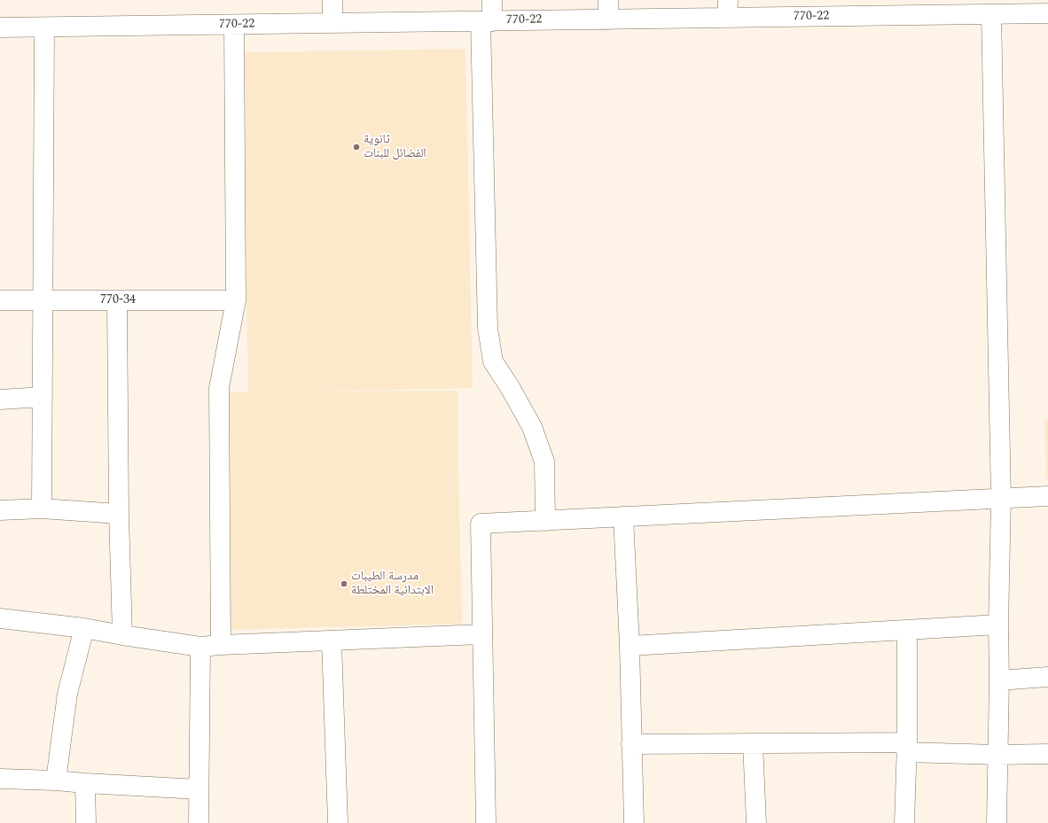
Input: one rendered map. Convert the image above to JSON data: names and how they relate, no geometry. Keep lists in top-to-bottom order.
{
  "streets": {
    "street": ["770-22", "770-34"]
  },
  "places": ["ثانوية الفضائل للبنات", "مدرسة الطيبات الابتدائية المختلطة"]
}
